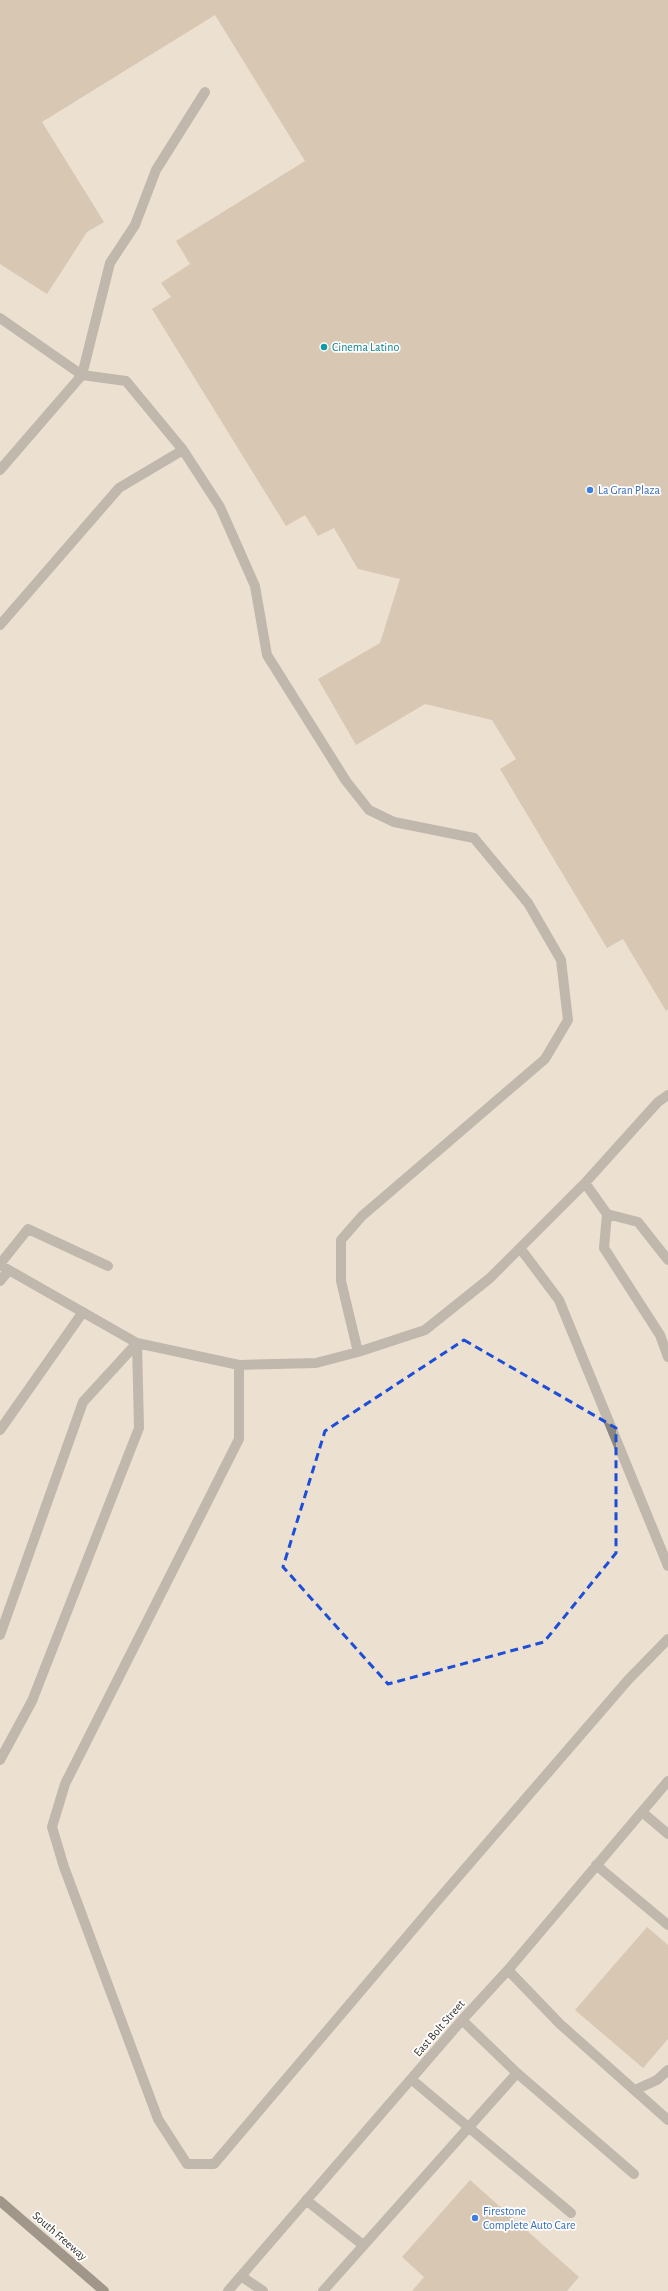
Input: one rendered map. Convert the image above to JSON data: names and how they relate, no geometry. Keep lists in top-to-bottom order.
{
  "streets": {
    "main road": ["South Freeway"],
    "street": ["East Bolt Street"]
  },
  "places": ["Cinema Latino", "La Gran Plaza", "Firestone Complete Auto Care"]
}
